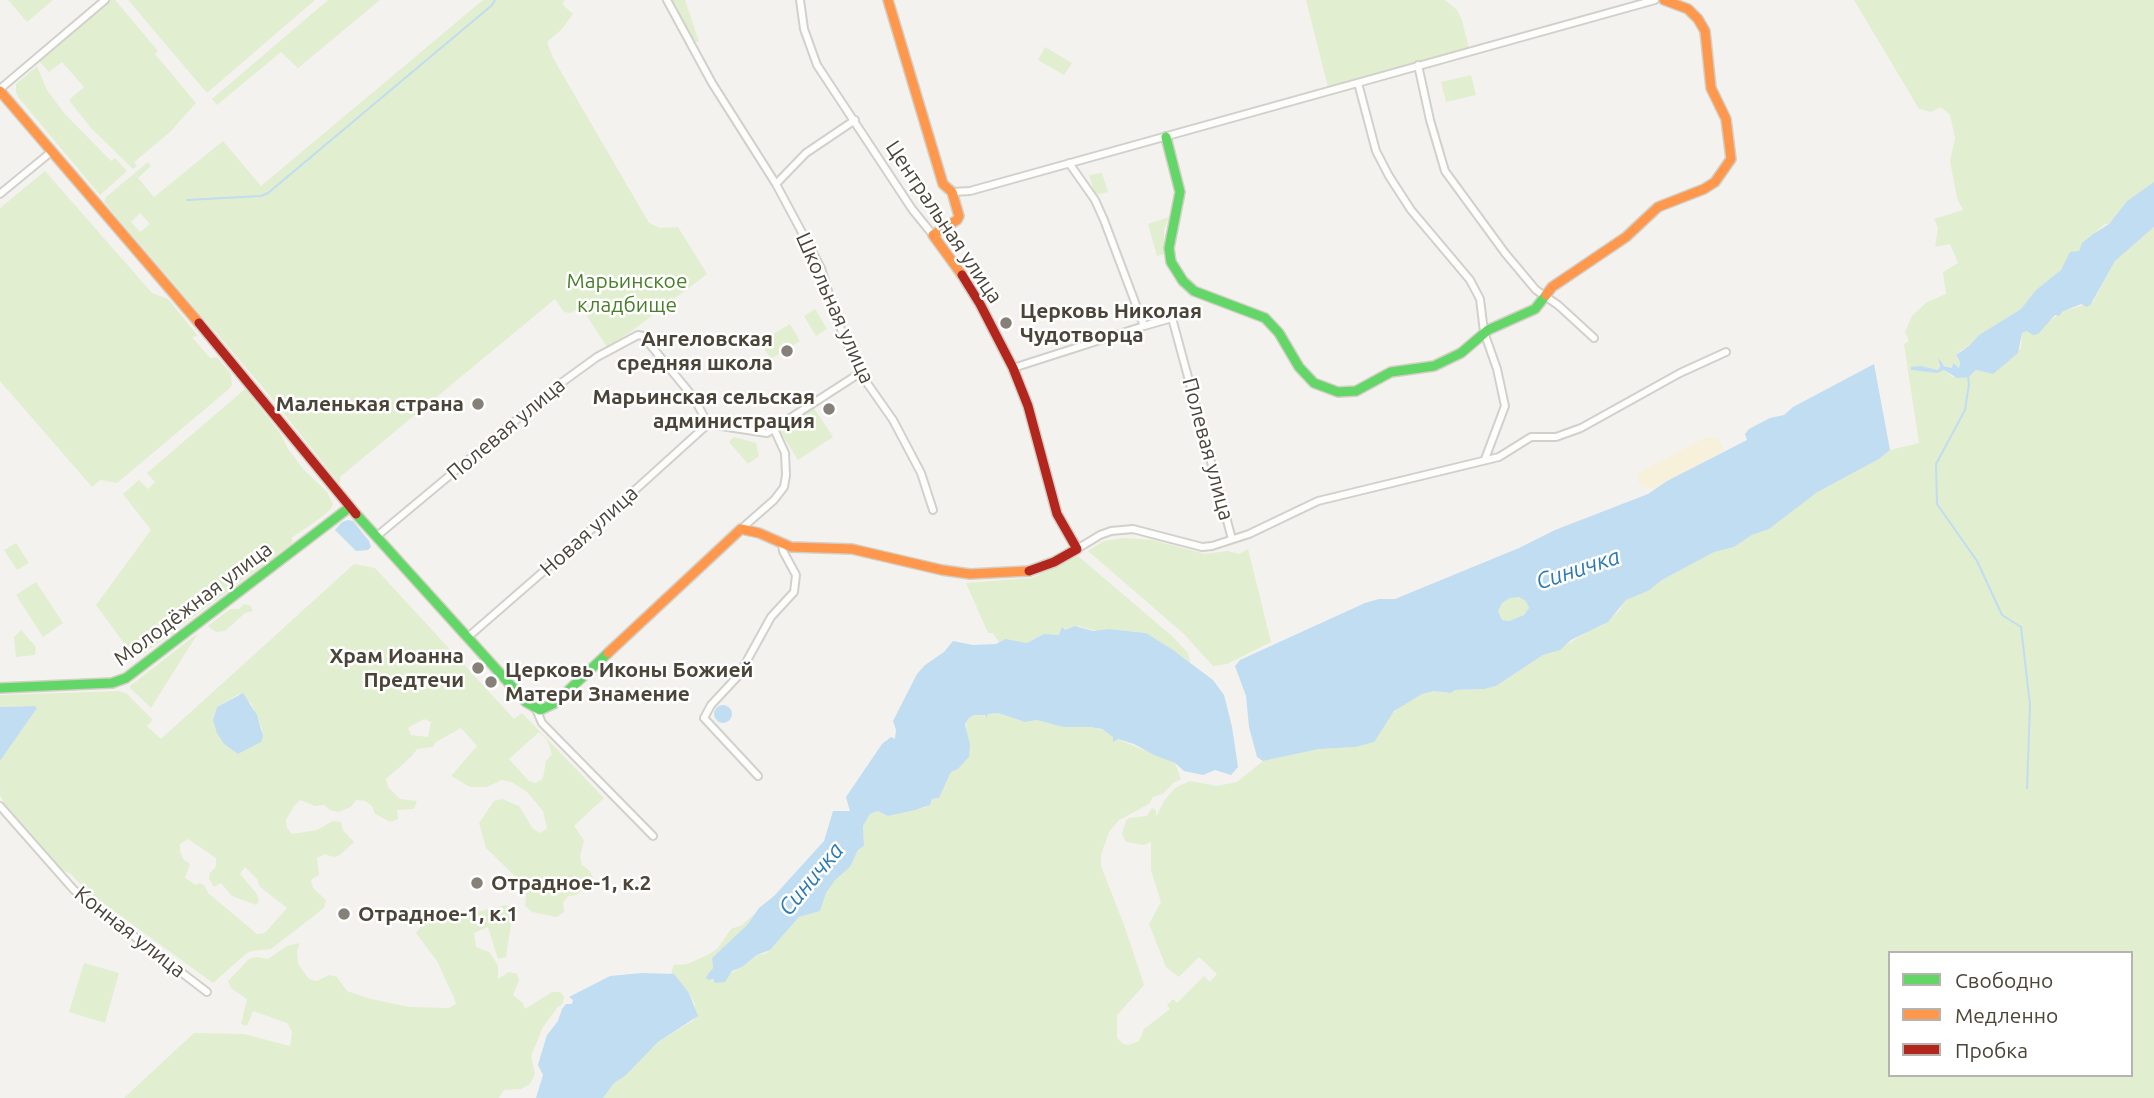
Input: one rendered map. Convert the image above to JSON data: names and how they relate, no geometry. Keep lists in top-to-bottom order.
{
  "streets": {
    "street": [
      "Центральная улица",
      "Школьная улица",
      "Полевая улица",
      "Новая улица",
      "Молодёжная улица",
      "Конная улица"
    ]
  },
  "crossings": [
    ["Полевая улица", "Новая улица"]
  ],
  "water": ["Синичка"],
  "parks": ["Марьинское кладбище"],
  "places": [
    "Церковь Николая Чудотворца",
    "Ангеловская средняя школа",
    "Маленькая страна",
    "Марьинская сельская администрация",
    "Храм Иоанна Предтечи",
    "Церковь Иконы Божией Матери Знамение",
    "Отрадное-1, к.2",
    "Отрадное-1, к.1"
  ],
  "legend": ["Свободно", "Медленно", "Пробка"]
}
